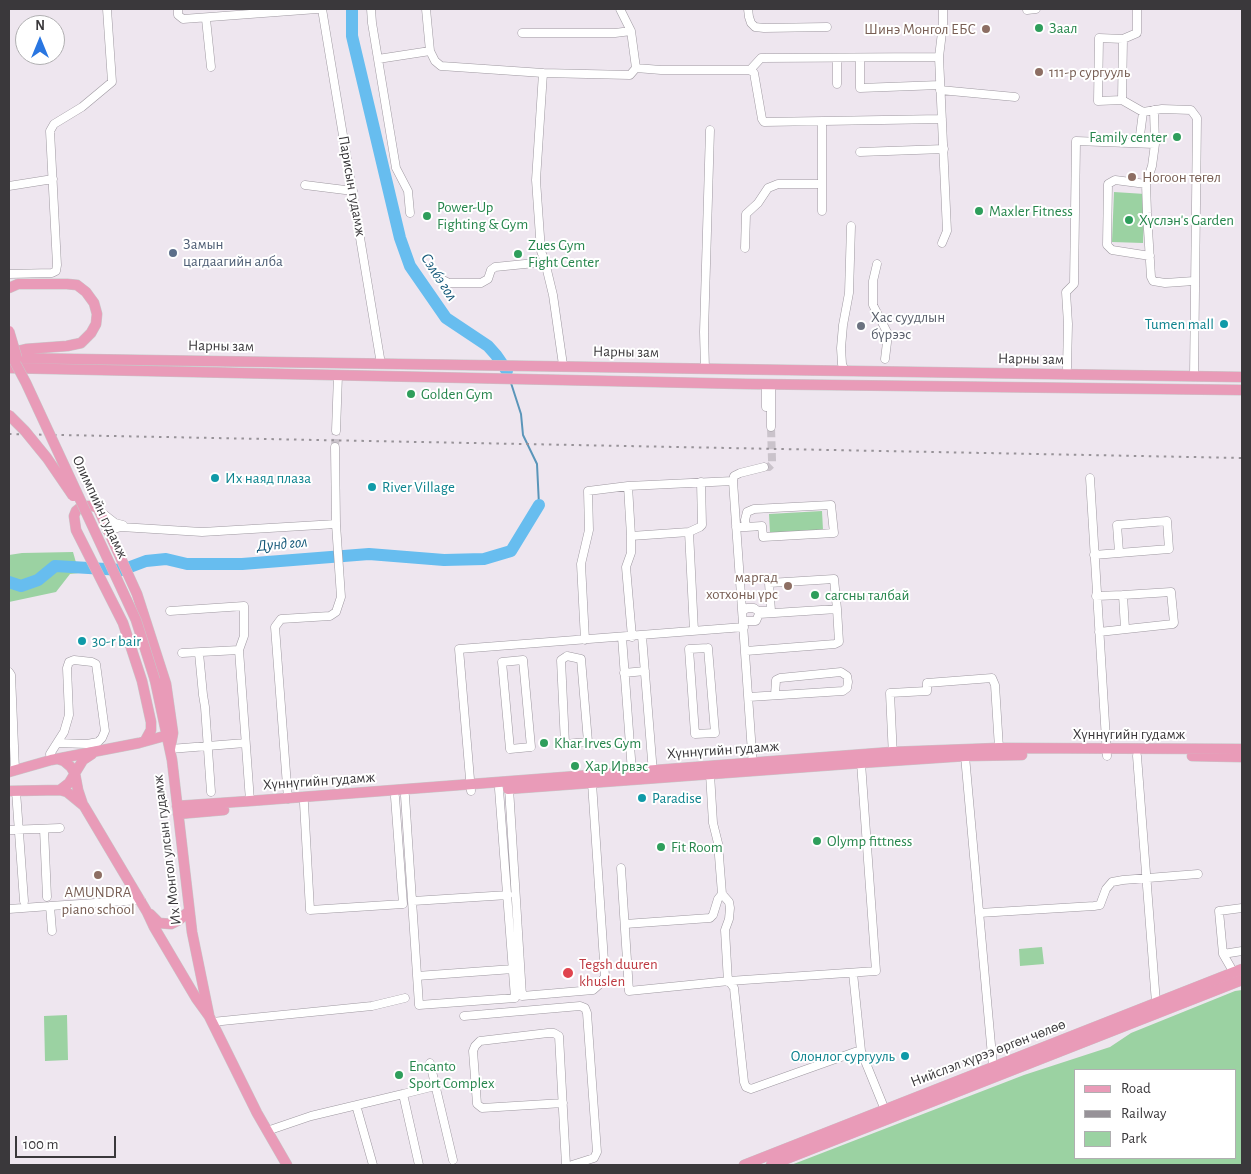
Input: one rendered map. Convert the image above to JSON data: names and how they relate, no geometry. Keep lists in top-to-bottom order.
{
  "streets": {
    "main road": [
      "Нарны зам",
      "Олимпийн гудамж",
      "Хүннүгийн гудамж",
      "Их Монгол улсын гудамж",
      "Нийслэл хүрээ өргөн чөлөө"
    ],
    "street": ["Парисын гудамж"]
  },
  "crossings": [
    ["Парисын гудамж", "Нарны зам"],
    ["Нарны зам", "Олимпийн гудамж"],
    ["Олимпийн гудамж", "Их Монгол улсын гудамж"],
    ["Хүннүгийн гудамж", "Их Монгол улсын гудамж"]
  ],
  "water": ["Сэлбэ гол", "Дунд гол"],
  "places": [
    "Заал",
    "Шинэ Монгол ЕБС",
    "111-р сургууль",
    "Family center",
    "Ногоон төгөл",
    "Maxler Fitness",
    "Power-Up Fighting & Gym",
    "Хүслэн's Garden",
    "Замын цагдаагийн алба",
    "Zues Gym Fight Center",
    "Tumen mall",
    "Хас суудлын бүрээс",
    "Golden Gym",
    "Их наяд плаза",
    "River Village",
    "маргад хотхоны үрс",
    "сагсны талбай",
    "30-r bair",
    "Khar Irves Gym",
    "Хар Ирвэс",
    "Paradise",
    "Olymp fittness",
    "Fit Room",
    "AMUNDRA piano school",
    "Tegsh duuren khuslen",
    "Олонлог сургууль",
    "Encanto Sport Complex"
  ],
  "legend": ["Road", "Railway", "Park"],
  "scale_bar": "100 m",
  "north": "top"
}
